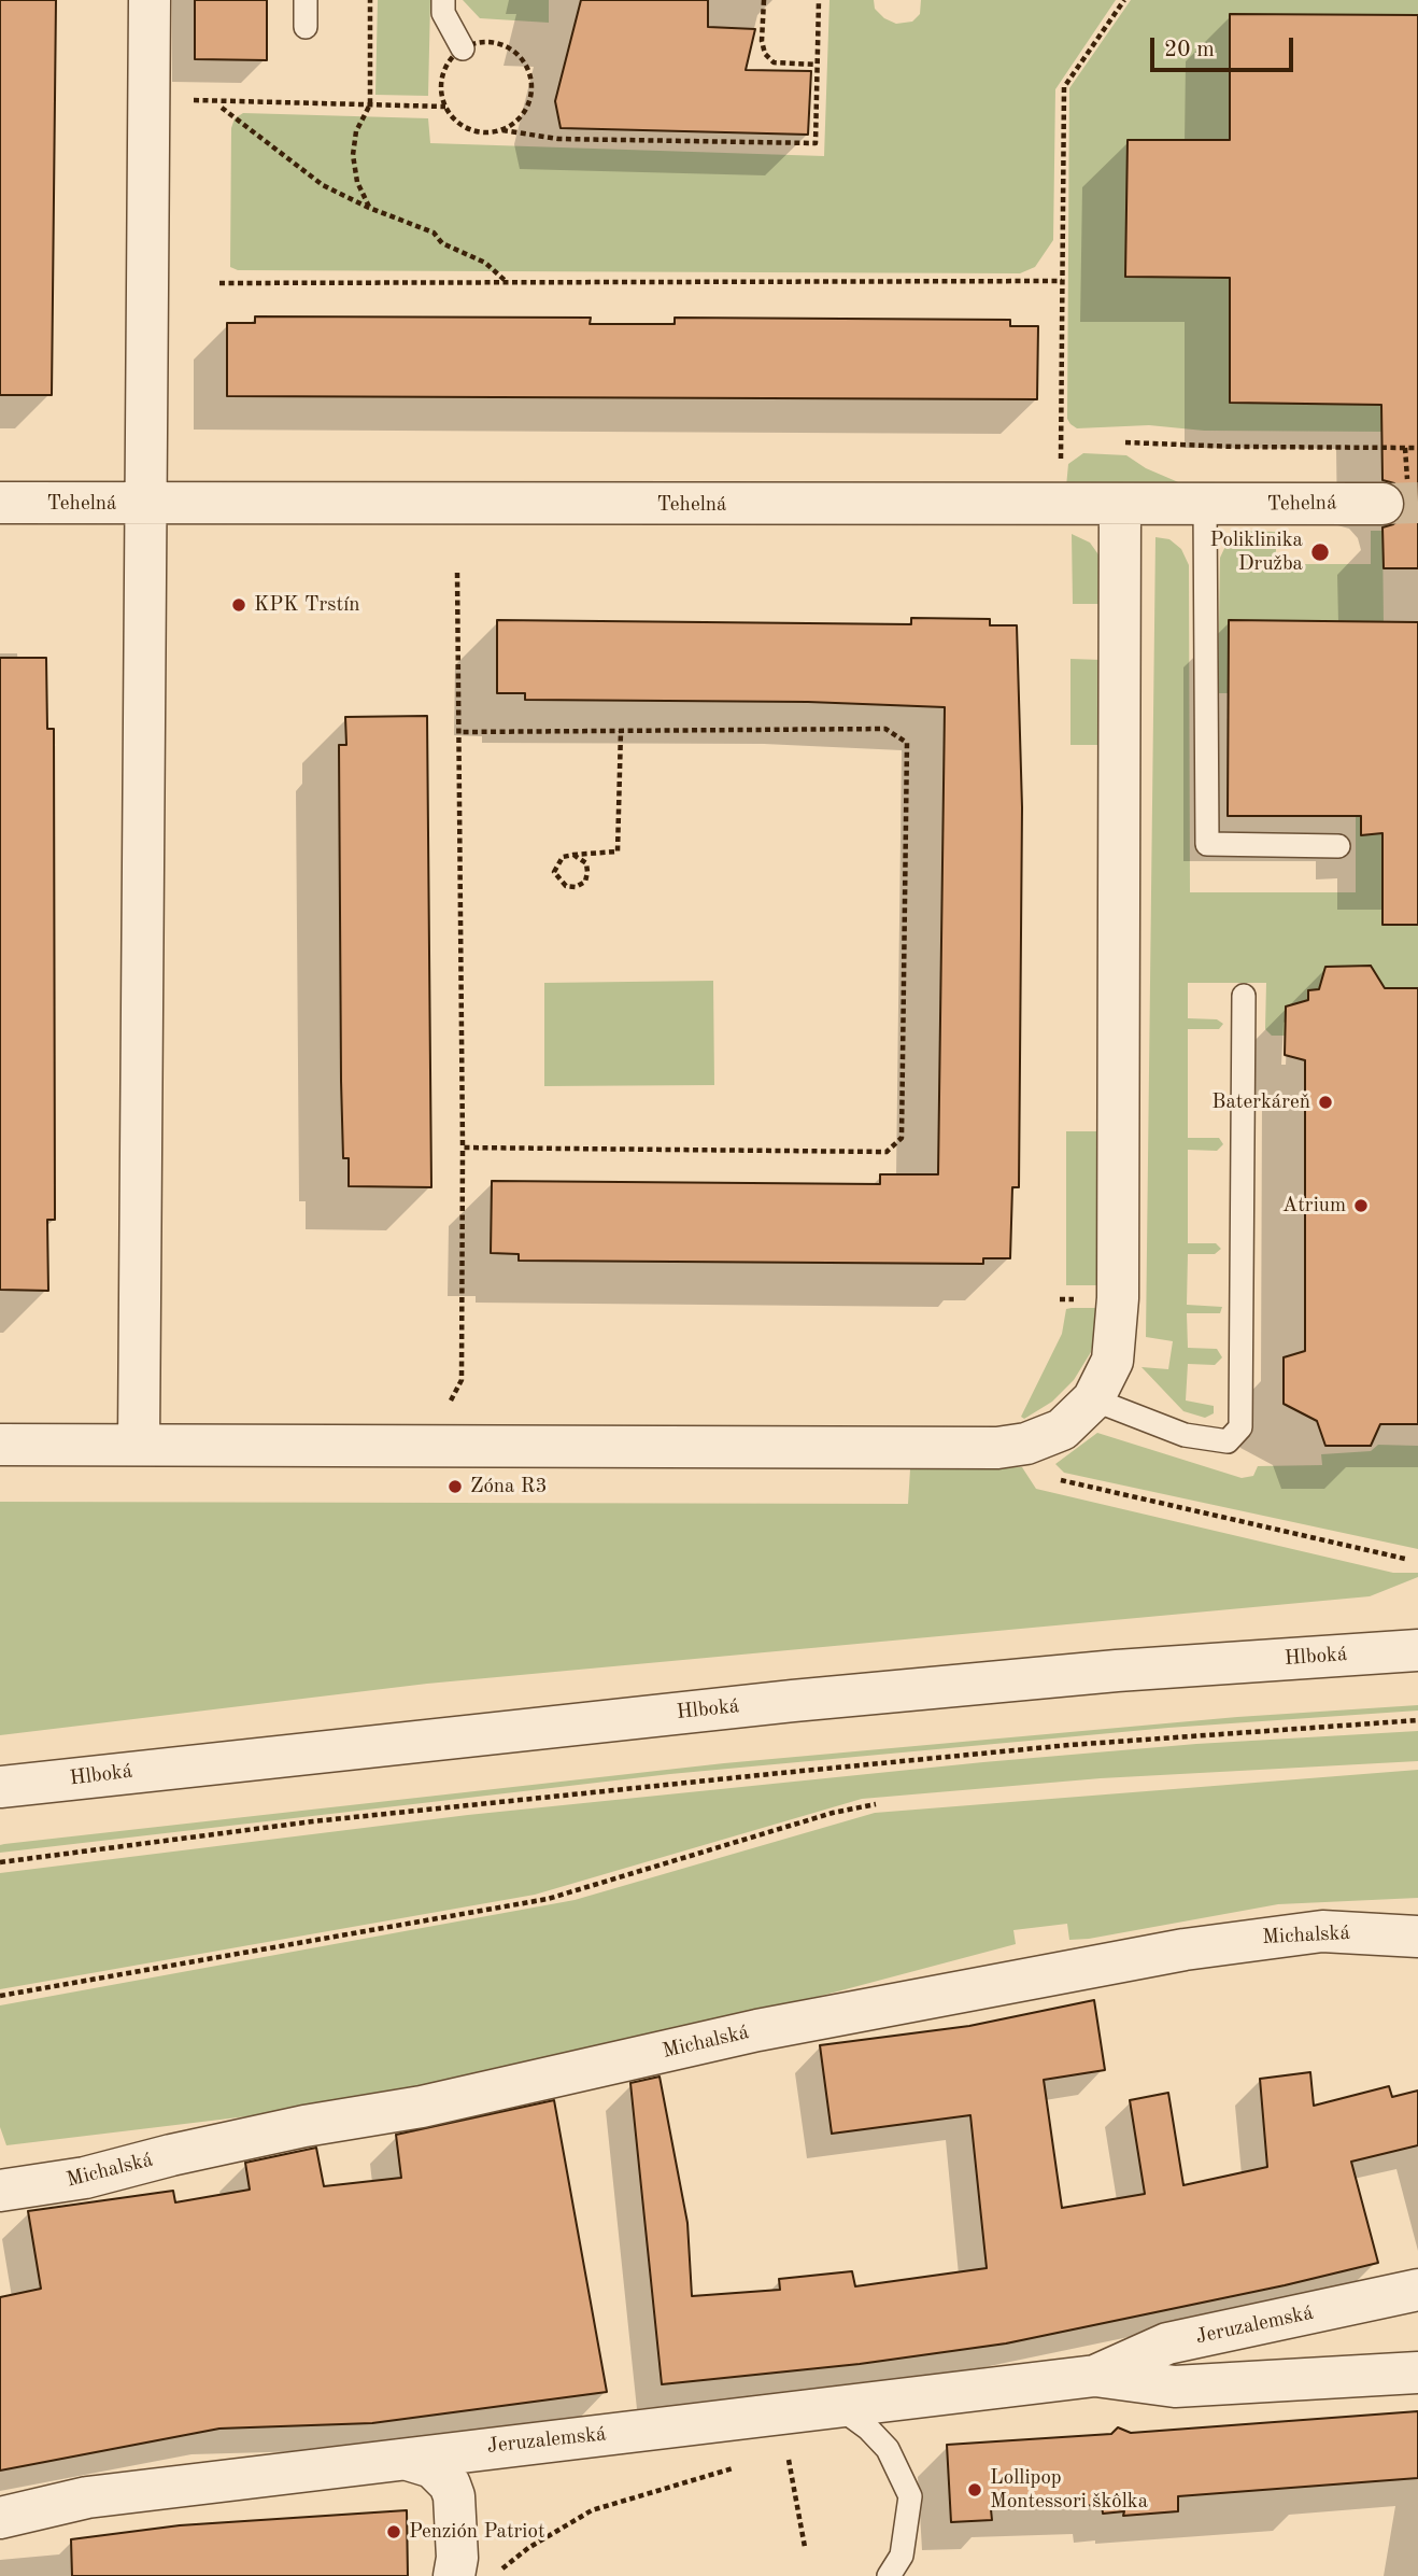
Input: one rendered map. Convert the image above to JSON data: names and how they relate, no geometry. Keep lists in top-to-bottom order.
{
  "streets": {
    "street": [
      "Tehelná",
      "Hlboká",
      "Michalská",
      "Jeruzalemská"
    ]
  },
  "places": [
    "Poliklinika Družba",
    "KPK Trstín",
    "Baterkáreň",
    "Atrium",
    "Zóna R3",
    "Lollipop Montessori škôlka",
    "Penzión Patriot"
  ],
  "scale_bar": "20 m"
}
